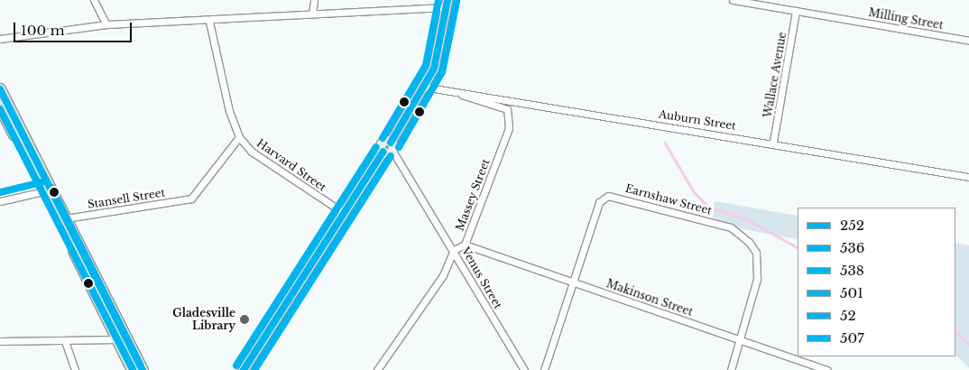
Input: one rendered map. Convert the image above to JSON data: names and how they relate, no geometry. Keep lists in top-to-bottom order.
{
  "streets": {
    "street": [
      "Milling Street",
      "Wallace Avenue",
      "Auburn Street",
      "Harvard Street",
      "Massey Street",
      "Stansell Street",
      "Earnshaw Street",
      "Venus Street",
      "Makinson Street"
    ]
  },
  "crossings": [
    ["Milling Street", "Wallace Avenue"],
    ["Wallace Avenue", "Auburn Street"],
    ["Auburn Street", "Massey Street"],
    ["Harvard Street", "Stansell Street"],
    ["Massey Street", "Venus Street"],
    ["Massey Street", "Makinson Street"],
    ["Earnshaw Street", "Makinson Street"]
  ],
  "places": ["Gladesville Library"],
  "lines": [
    "transit line 252",
    "transit line 538",
    "transit line 536",
    "transit line 501",
    "transit line 52",
    "transit line 507"
  ],
  "legend": [
    "252",
    "536",
    "538",
    "501",
    "52",
    "507"
  ],
  "scale_bar": "100 m"
}
